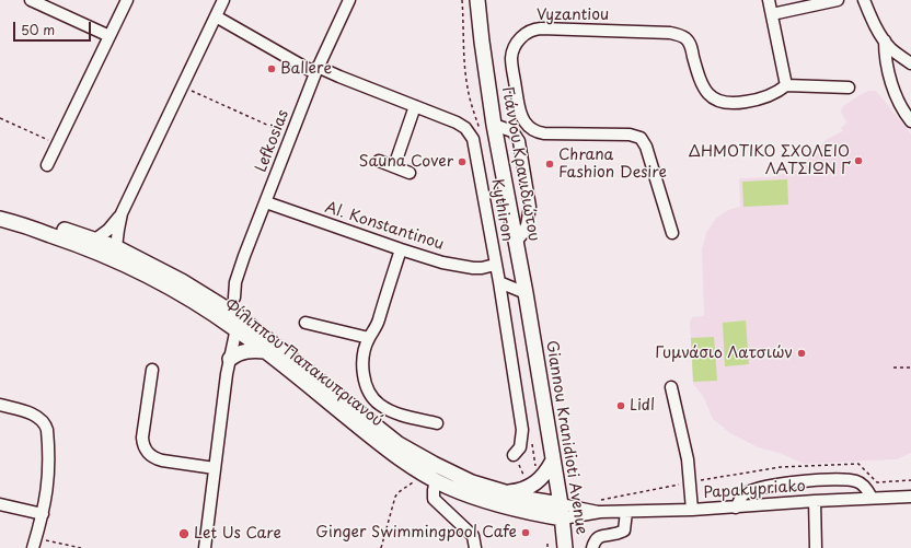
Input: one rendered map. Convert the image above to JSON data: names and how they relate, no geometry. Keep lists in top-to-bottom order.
{
  "streets": {
    "main road": ["Γιάννου Κρανιδιώτου", "Φίλιππου Παπακυπριανού", "Giannou Kranidioti Avenue"],
    "street": [
      "Vyzantiou",
      "Lefkosias",
      "Kythiron",
      "Al. Konstantinou",
      "Papakypriako"
    ]
  },
  "crossings": [
    ["Lefkosias", "Kythiron"],
    ["Lefkosias", "Al. Konstantinou"],
    ["Lefkosias", "Φίλιππου Παπακυπριανού"],
    ["Γιάννου Κρανιδιώτου", "Giannou Kranidioti Avenue"],
    ["Kythiron", "Al. Konstantinou"],
    ["Φίλιππου Παπακυπριανού", "Giannou Kranidioti Avenue"],
    ["Φίλιππου Παπακυπριανού", "Papakypriako"],
    ["Giannou Kranidioti Avenue", "Papakypriako"]
  ],
  "places": [
    "Ballere",
    "ΔΗΜΟΤΙΚΟ ΣΧΟΛΕΙΟ ΛΑΤΣΙΩΝ Γ΄",
    "Sauna Cover",
    "Chrana Fashion Desire",
    "Γυμνάσιο Λατσιών",
    "Lidl",
    "Ginger Swimmingpool Cafe",
    "Let Us Care"
  ],
  "scale_bar": "50 m"
}
